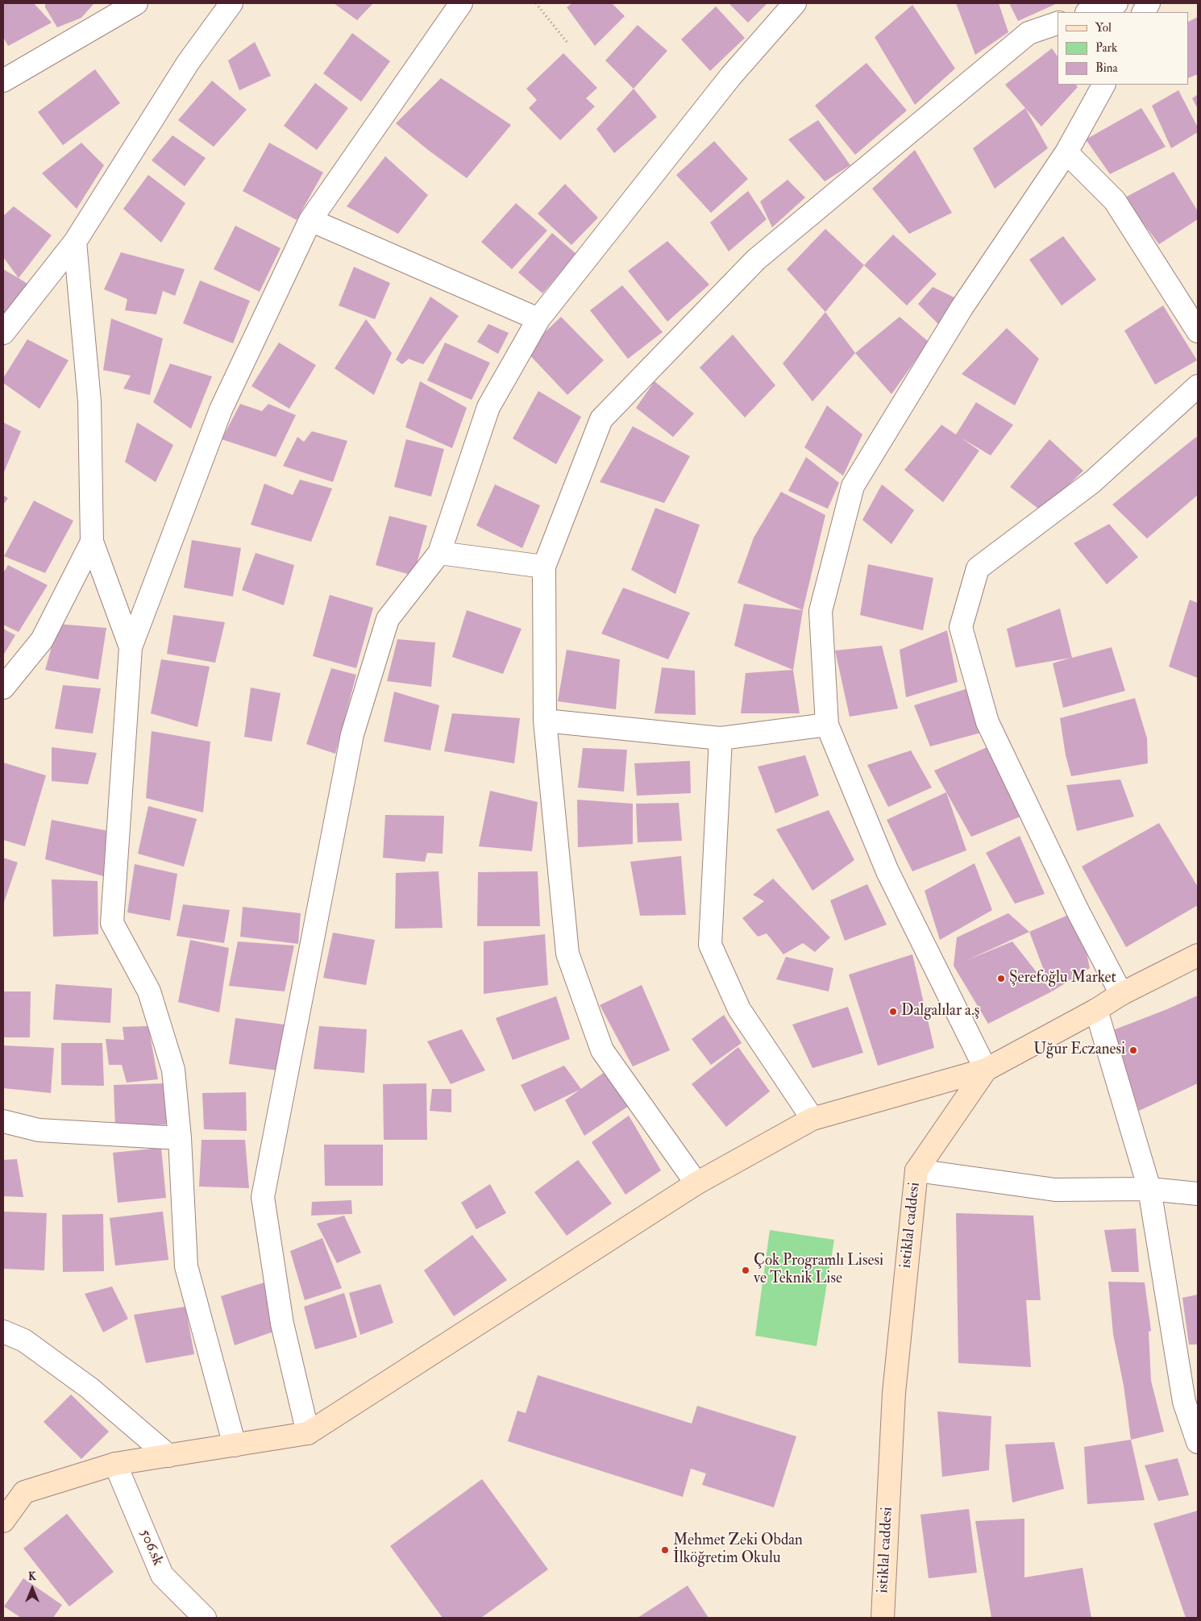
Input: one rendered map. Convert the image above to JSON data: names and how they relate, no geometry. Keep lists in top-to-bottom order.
{
  "streets": {
    "main road": ["istiklal caddesi"],
    "street": ["506.sk"]
  },
  "places": [
    "Şerefoğlu Market",
    "Dalgalılar a.ş",
    "Uğur Eczanesi",
    "Çok Programlı Lisesi ve Teknik Lise",
    "Mehmet Zeki Obdan İlköğretim Okulu"
  ],
  "legend": ["Yol", "Park", "Bina"],
  "north": "top"
}
